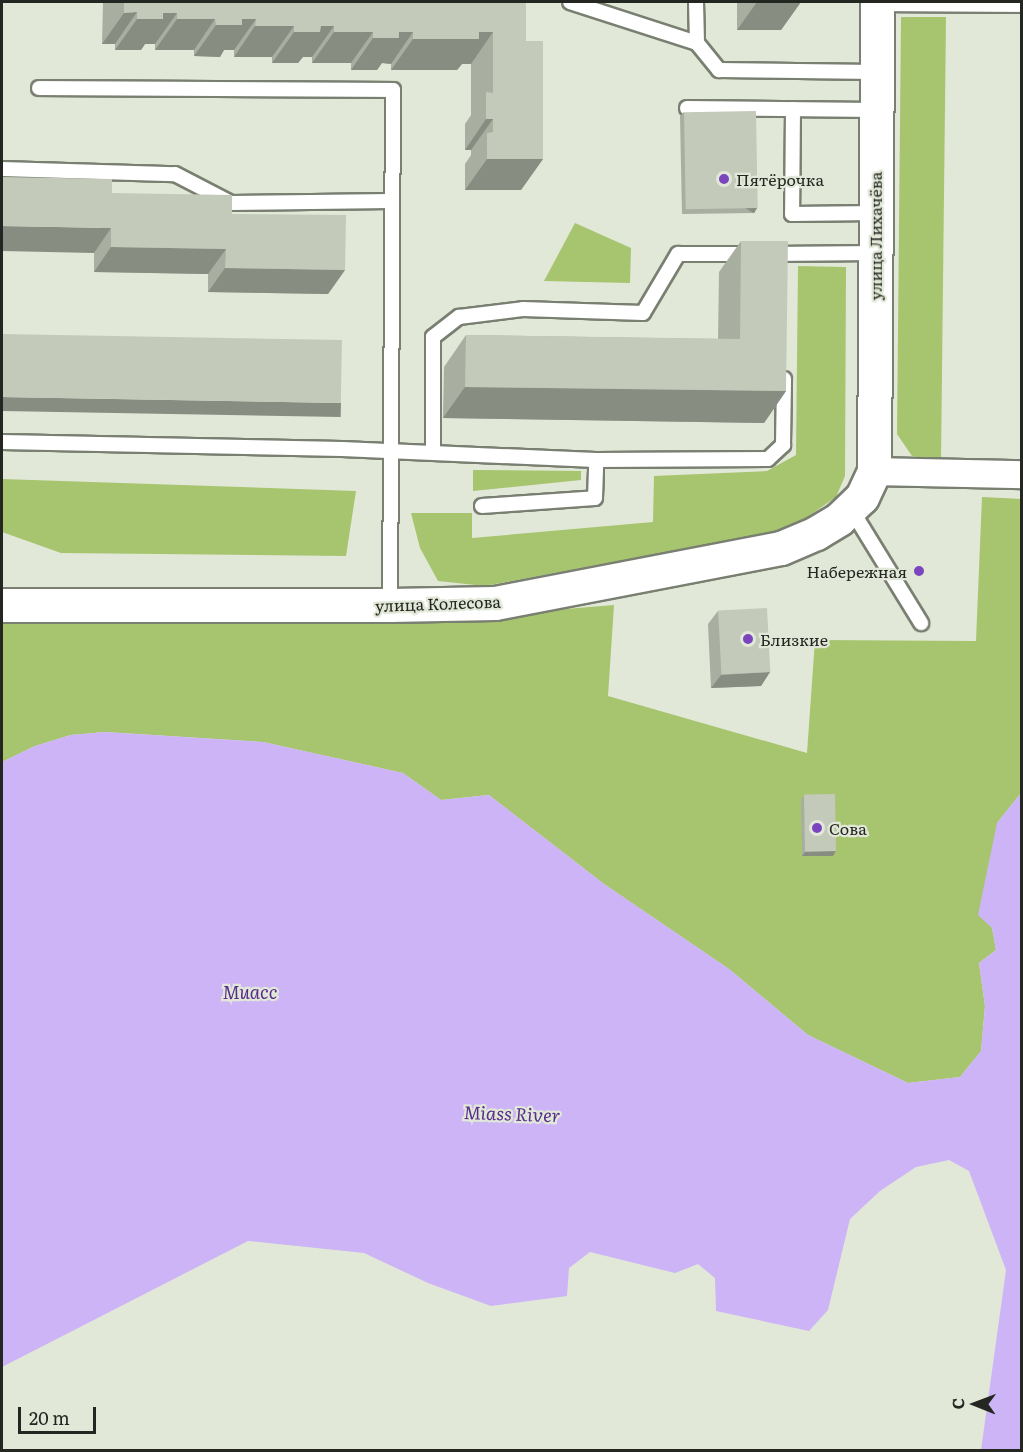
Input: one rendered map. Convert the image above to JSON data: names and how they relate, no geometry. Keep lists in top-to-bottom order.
{
  "streets": {
    "street": ["улица Лихачёва", "улица Колесова"]
  },
  "crossings": [
    ["улица Лихачёва", "улица Колесова"]
  ],
  "water": ["Миасс", "Miass River"],
  "places": [
    "Пятёрочка",
    "Набережная",
    "Близкие",
    "Сова"
  ],
  "scale_bar": "20 m",
  "north": "left"
}
